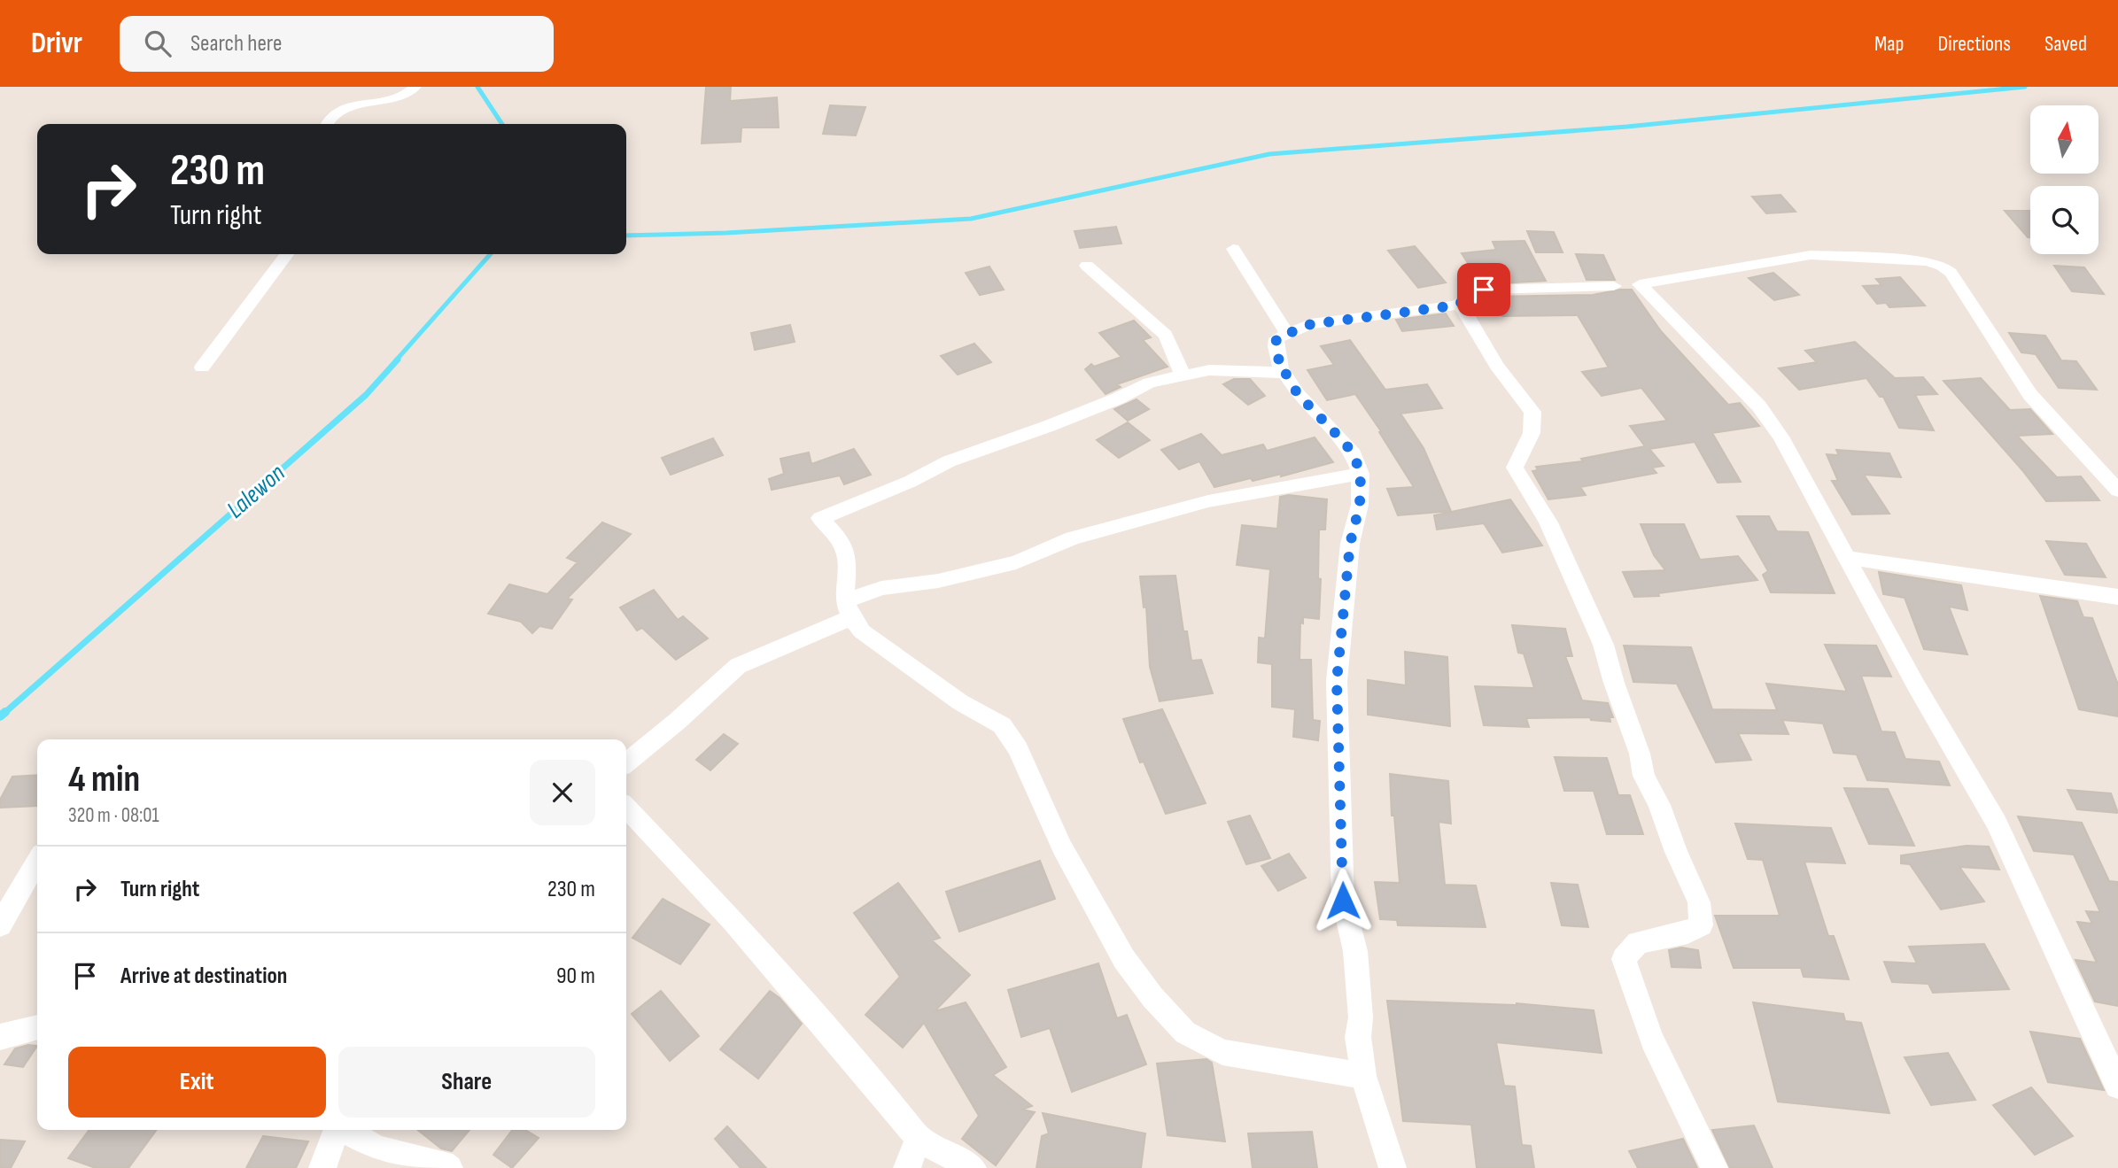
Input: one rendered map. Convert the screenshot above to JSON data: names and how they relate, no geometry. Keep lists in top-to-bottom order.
{
  "water": ["Lalewon"],
  "north": "top",
  "page": {
    "header": "Drivr",
    "search": "Search here",
    "nav": ["Map", "Directions", "Saved"],
    "turn": ["230 m", "Turn right"],
    "heading": ["4 min", "320 m · 08:01"],
    "list": [
      {
        "name": "Turn right",
        "value": "230 m"
      },
      {
        "name": "Arrive at destination",
        "value": "90 m"
      }
    ],
    "buttons": ["Exit", "Share"]
  }
}
